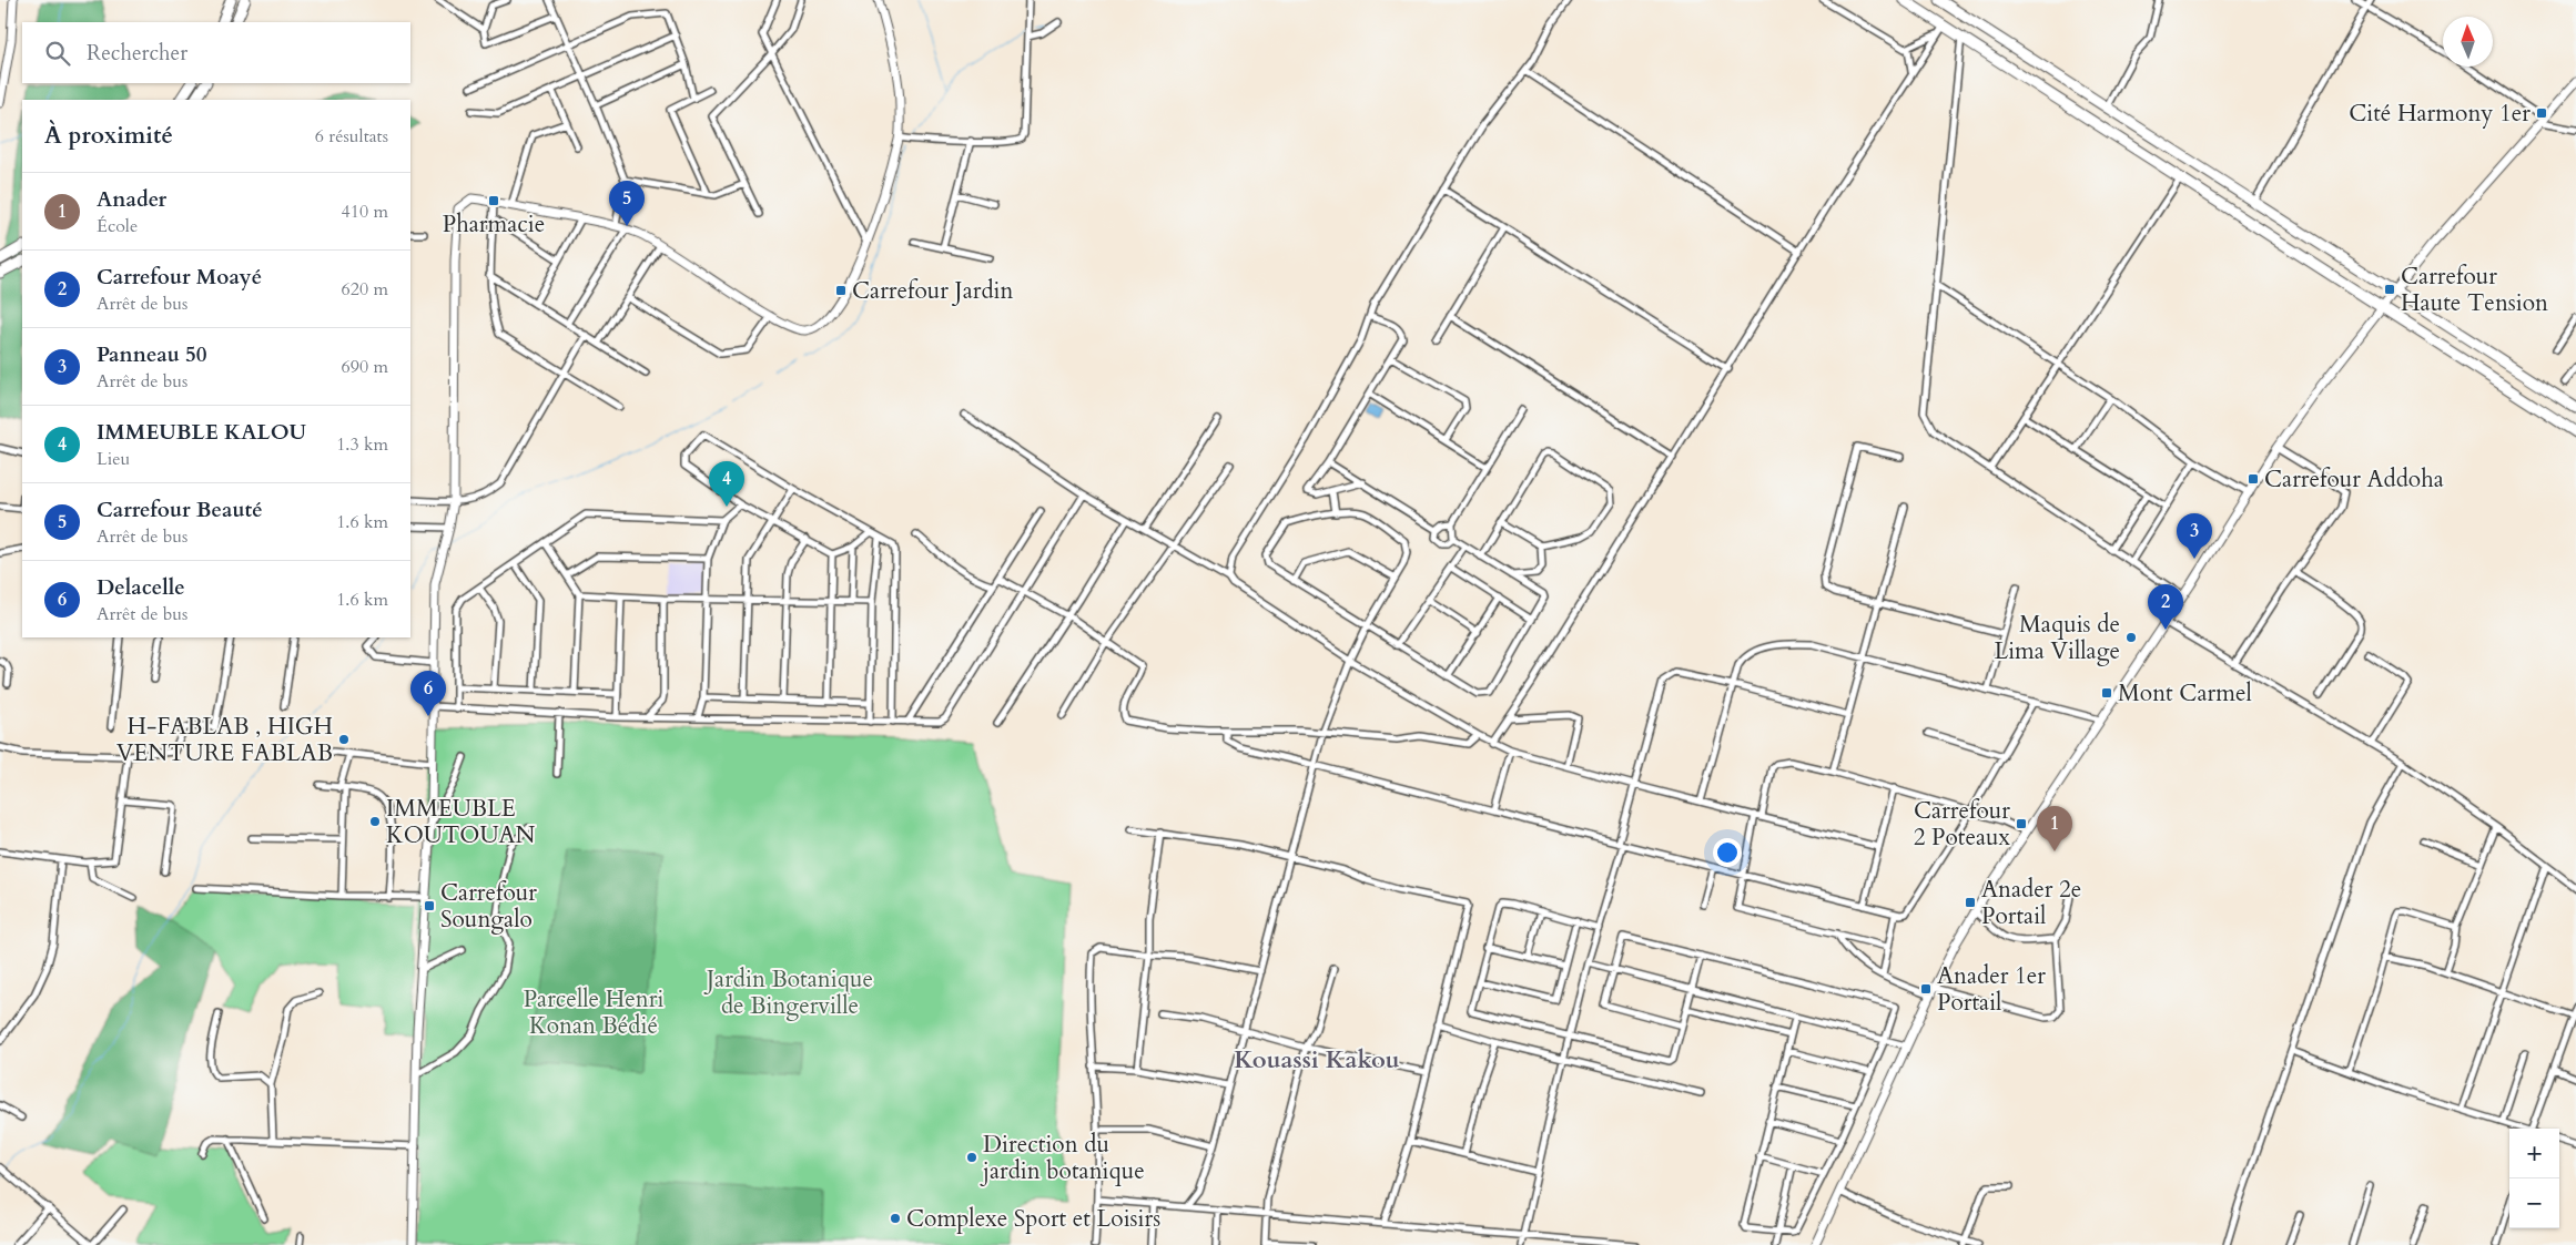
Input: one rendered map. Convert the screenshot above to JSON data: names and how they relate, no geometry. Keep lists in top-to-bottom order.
{
  "districts": ["Kouassi Kakou"],
  "parks": ["Jardin Botanique de Bingerville", "Parcelle Henri Konan Bédié"],
  "places": {
    "transit": [
      "Cité Harmony 1er",
      "Pharmacie",
      "Carrefour Haute Tension",
      "Carrefour Jardin",
      "Carrefour Addoha",
      "Mont Carmel",
      "Carrefour 2 Poteaux",
      "Anader 2e Portail",
      "Carrefour Soungalo",
      "Anader 1er Portail"
    ],
    "other": [
      "Maquis de Lima Village",
      "H-FABLAB , HIGH VENTURE FABLAB",
      "IMMEUBLE KOUTOUAN",
      "Direction du jardin botanique",
      "Complexe Sport et Loisirs"
    ]
  },
  "north": "top",
  "page": {
    "search": "Rechercher",
    "heading": ["À proximité", "6 résultats"],
    "list": [
      {
        "mark": "1",
        "name": "Anader",
        "note": "École",
        "value": "410 m"
      },
      {
        "mark": "2",
        "name": "Carrefour Moayé",
        "note": "Arrêt de bus",
        "value": "620 m"
      },
      {
        "mark": "3",
        "name": "Panneau 50",
        "note": "Arrêt de bus",
        "value": "690 m"
      },
      {
        "mark": "4",
        "name": "IMMEUBLE KALOU",
        "note": "Lieu",
        "value": "1.3 km"
      },
      {
        "mark": "5",
        "name": "Carrefour Beauté",
        "note": "Arrêt de bus",
        "value": "1.6 km"
      },
      {
        "mark": "6",
        "name": "Delacelle",
        "note": "Arrêt de bus",
        "value": "1.6 km"
      }
    ],
    "pins": [
      "5",
      "4",
      "3",
      "2",
      "6",
      "1"
    ],
    "map_buttons": ["+", "−"]
  }
}
